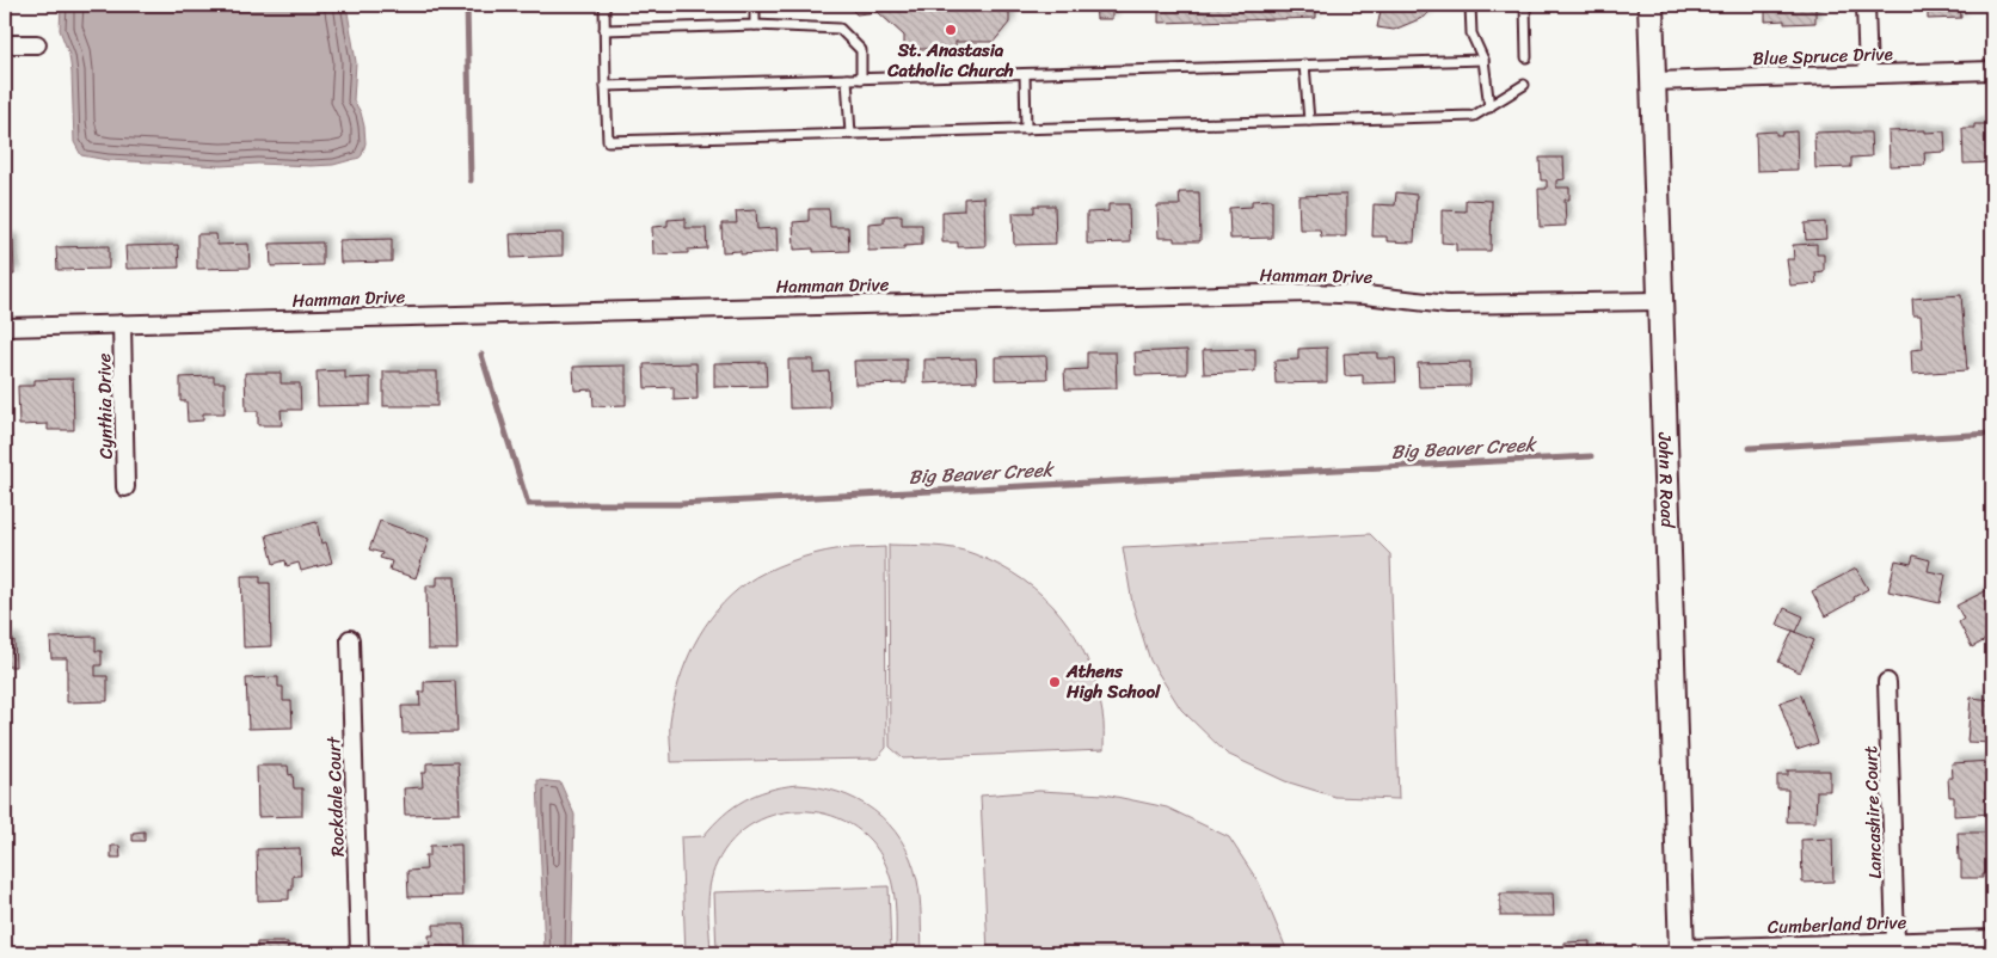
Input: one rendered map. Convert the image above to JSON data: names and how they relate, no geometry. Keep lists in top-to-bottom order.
{
  "streets": {
    "main road": ["John R Road"],
    "street": [
      "Blue Spruce Drive",
      "Hamman Drive",
      "Cynthia Drive",
      "Rockdale Court",
      "Lancashire Court",
      "Cumberland Drive"
    ]
  },
  "crossings": [
    ["Blue Spruce Drive", "John R Road"],
    ["Hamman Drive", "Cynthia Drive"],
    ["Hamman Drive", "John R Road"],
    ["John R Road", "Cumberland Drive"],
    ["Lancashire Court", "Cumberland Drive"]
  ],
  "water": ["Big Beaver Creek"],
  "places": ["St. Anastasia Catholic Church", "Athens High School"]
}
